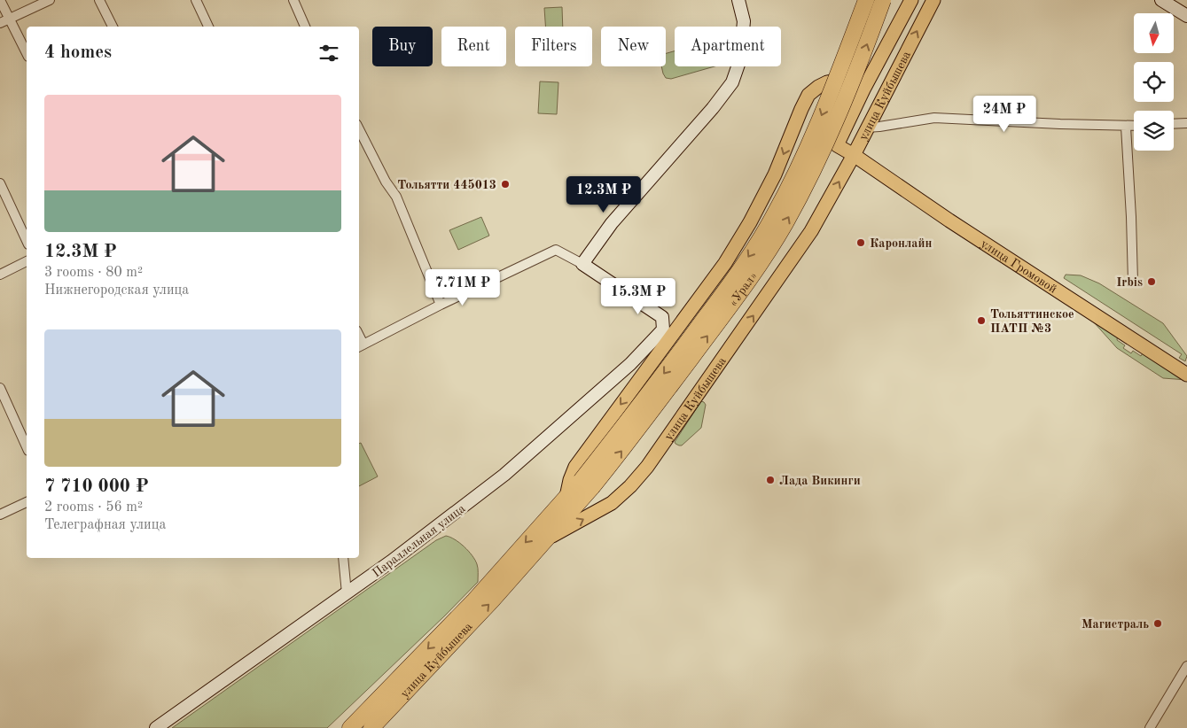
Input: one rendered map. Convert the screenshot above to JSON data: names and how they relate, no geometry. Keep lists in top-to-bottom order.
{
  "streets": {
    "highway": ["улица Куйбышева", "«Урал»"],
    "main road": ["улица Громовой"],
    "street": ["Параллельная улица"]
  },
  "crossings": [
    ["улица Куйбышева", "улица Громовой"],
    ["улица Куйбышева", "«Урал»"]
  ],
  "places": [
    "Тольятти 445013",
    "Каронлайн",
    "Irbis",
    "Тольяттинское ПАТП №3",
    "Лада Викинги",
    "Магистраль"
  ],
  "north": "bottom",
  "page": {
    "chip": [
      "Buy",
      "Rent",
      "Filters",
      "New",
      "Apartment"
    ],
    "heading": "4 homes",
    "list": [
      {
        "name": "12.3M ₽",
        "note": "3 rooms · 80 m² · Нижнегородская улица"
      },
      {
        "name": "7 710 000 ₽",
        "note": "2 rooms · 56 m² · Телеграфная улица"
      }
    ],
    "price": [
      "24M ₽",
      "12.3M ₽",
      "7.71M ₽",
      "15.3M ₽"
    ]
  }
}
